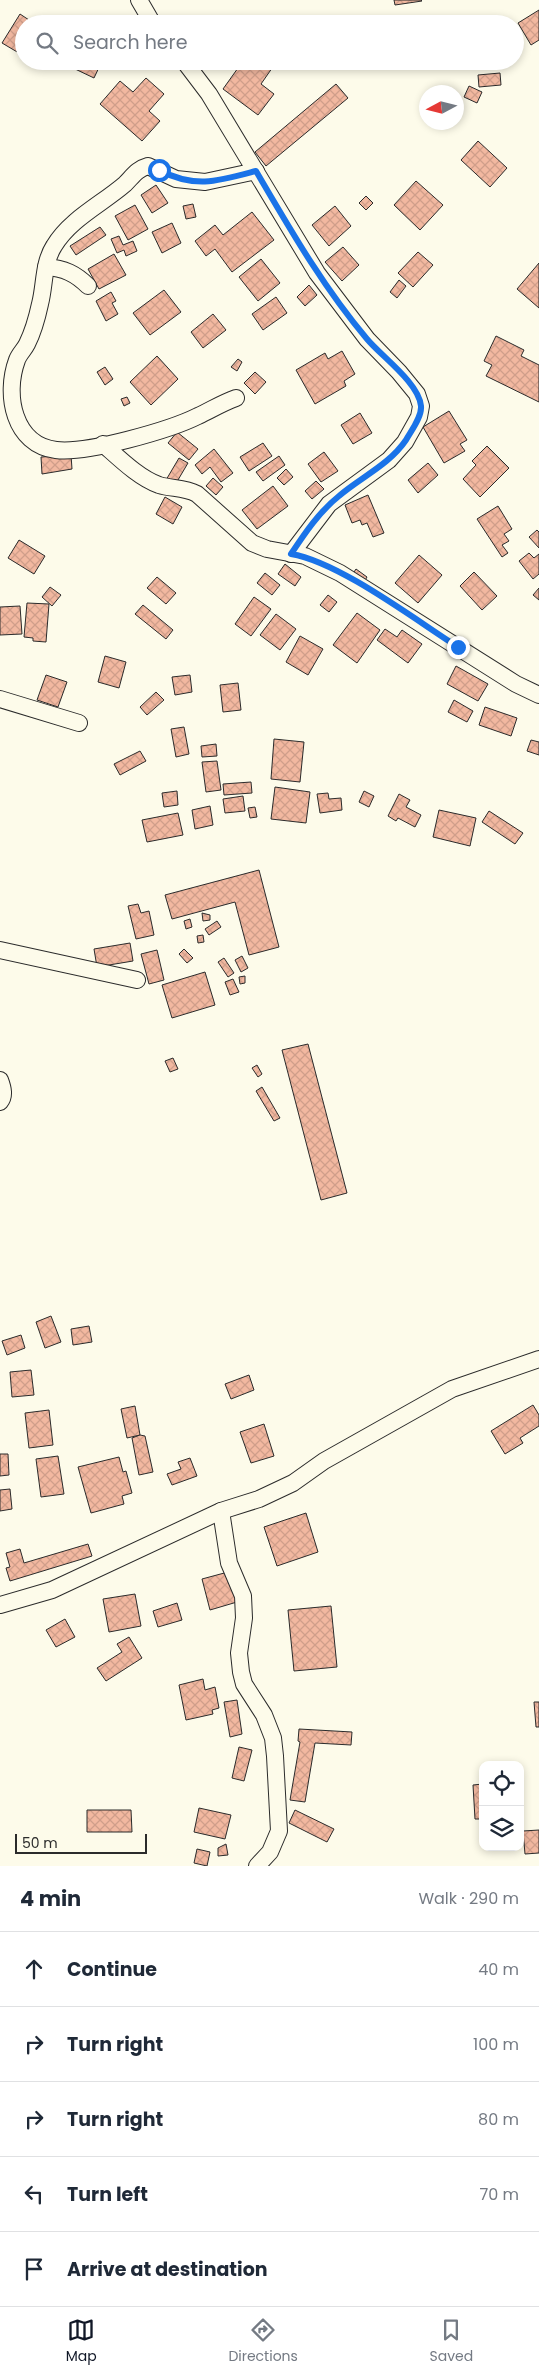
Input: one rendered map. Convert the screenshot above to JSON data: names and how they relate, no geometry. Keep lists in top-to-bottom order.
{
  "scale_bar": "50 m",
  "north": "left",
  "page": {
    "search": "Search here",
    "scale": "50 m",
    "heading": ["4 min", "Walk · 290 m"],
    "list": [
      ["Continue", "40 m"],
      ["Turn right", "100 m"],
      ["Turn right", "80 m"],
      ["Turn left", "70 m"],
      "Arrive at destination"
    ],
    "nav": ["Map", "Directions", "Saved"]
  }
}
